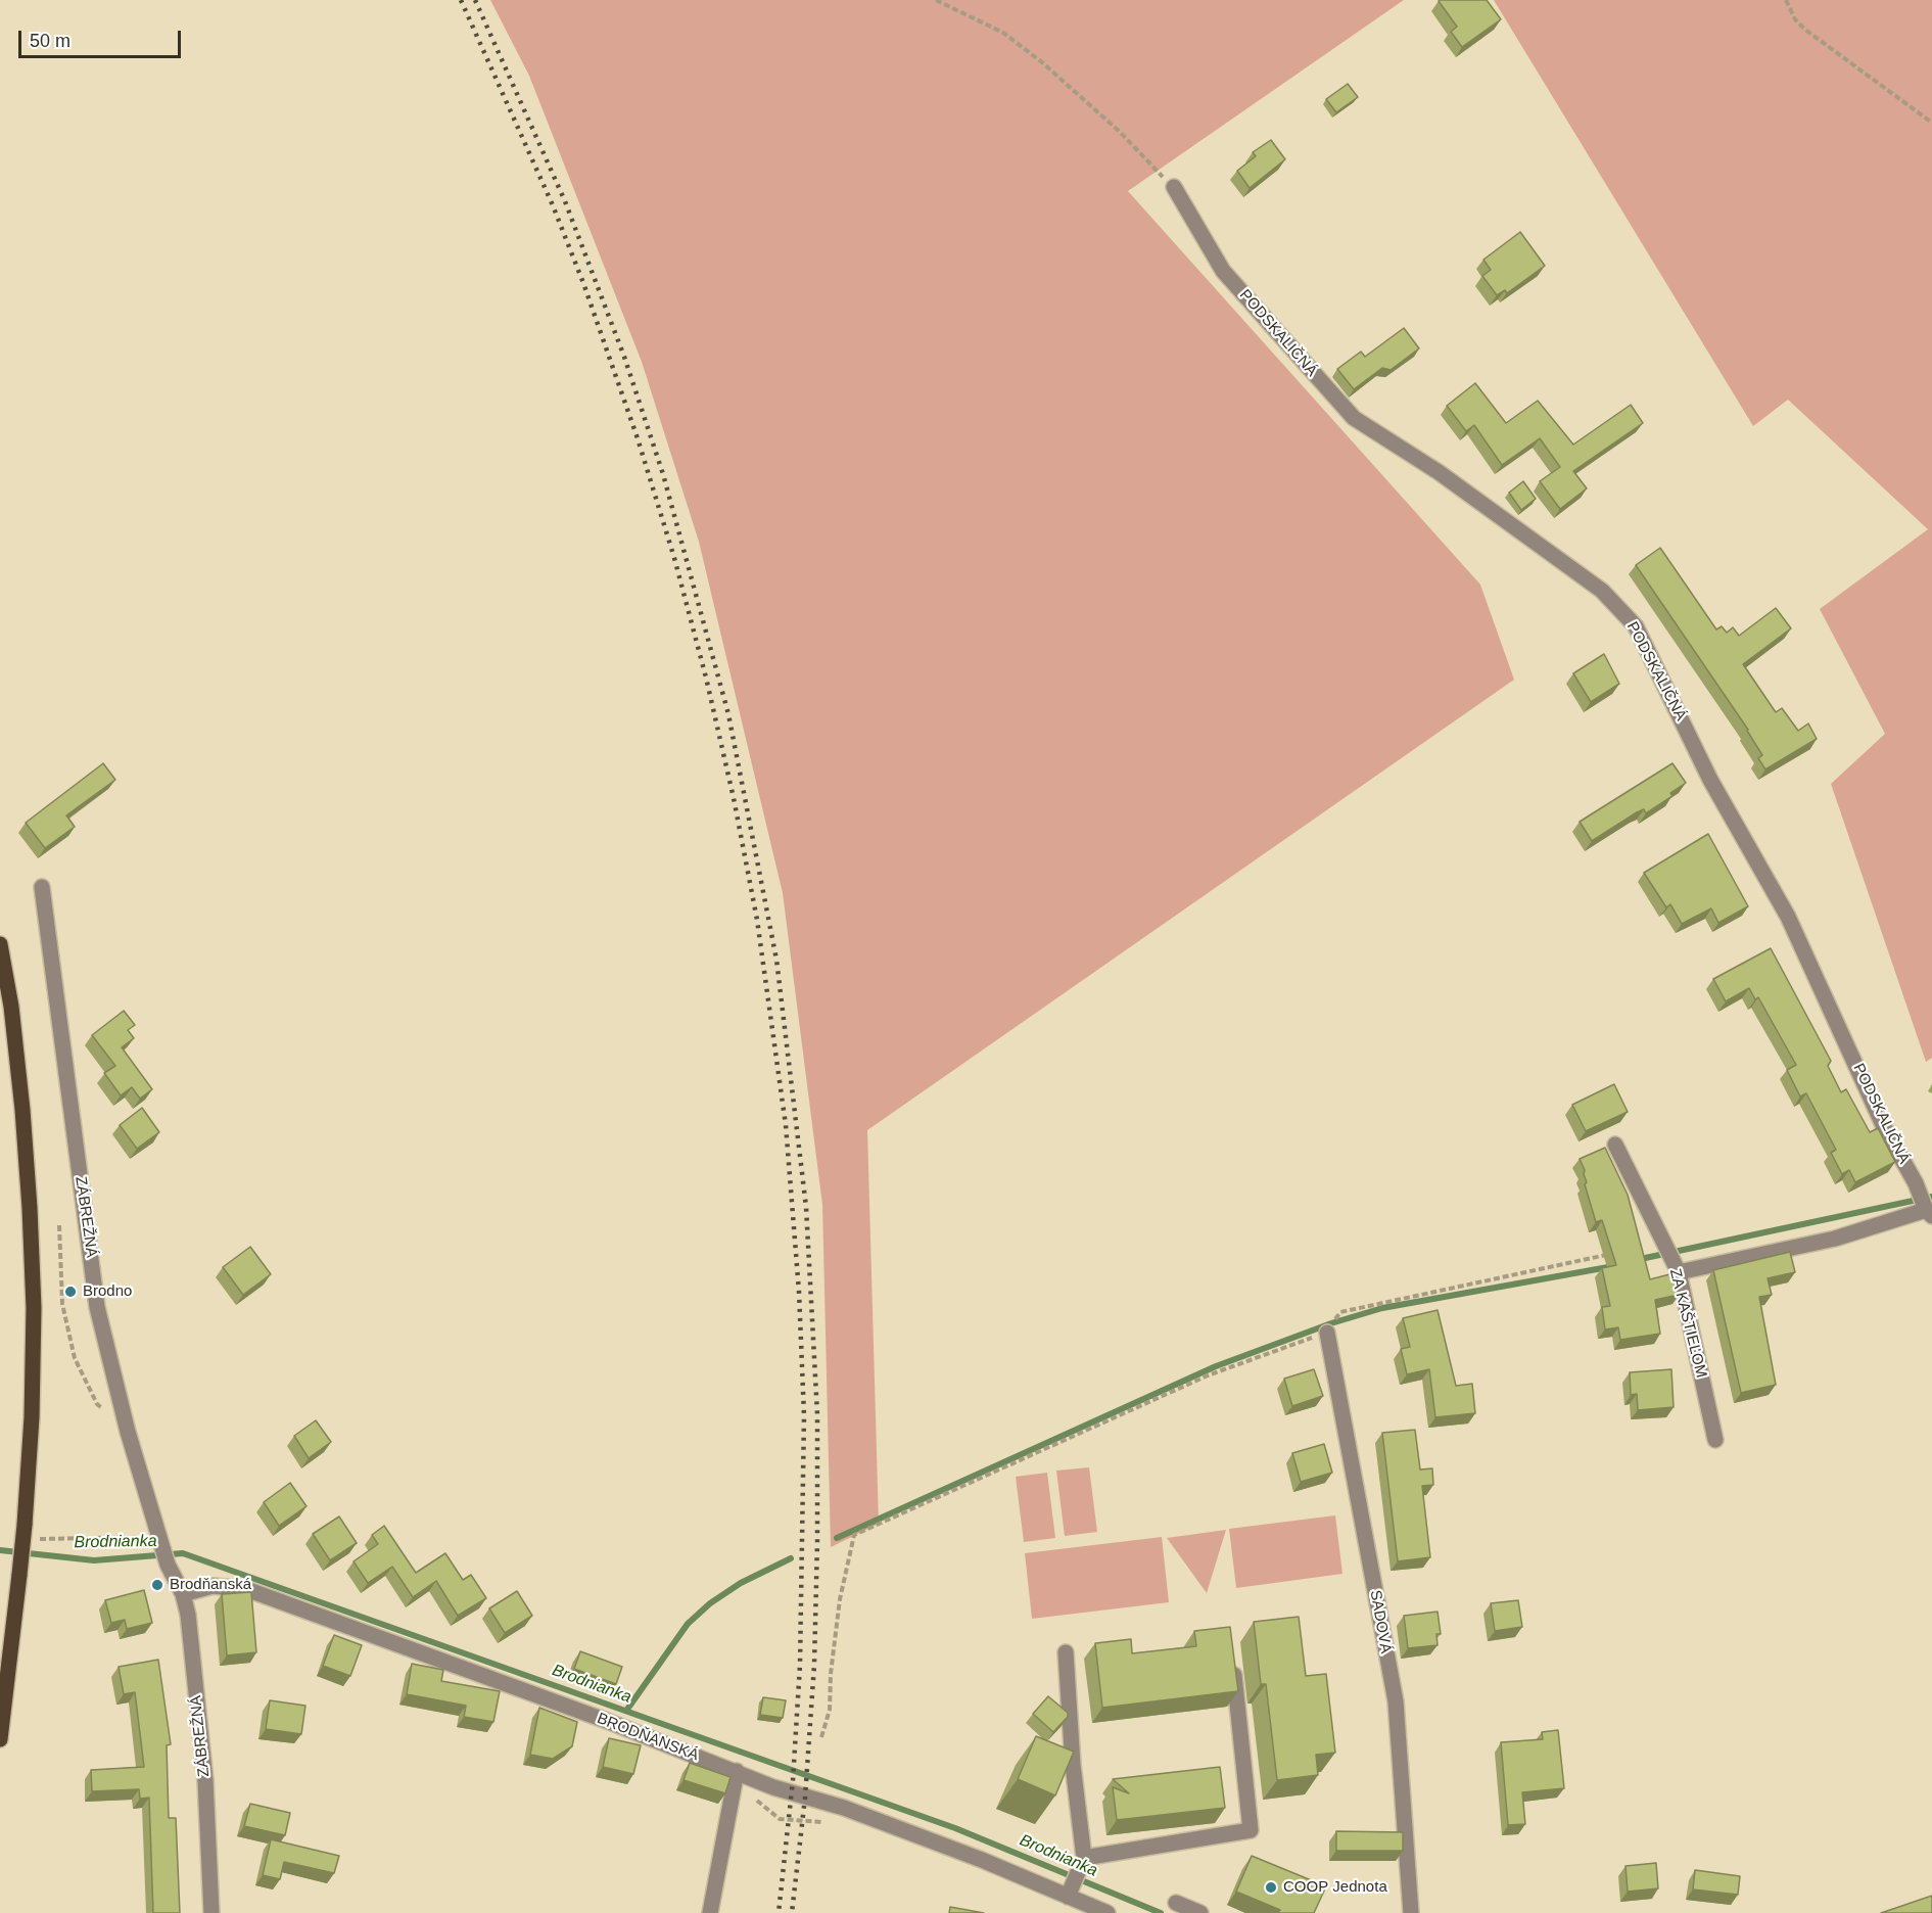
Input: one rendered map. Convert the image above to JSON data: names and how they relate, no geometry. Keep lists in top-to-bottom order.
{
  "streets": {
    "street": [
      "PODSKALIČNÁ",
      "ZÁBREŽNÁ",
      "ZA KAŠTIEĽOM",
      "SADOVÁ",
      "BRODŇANSKÁ"
    ]
  },
  "crossings": [
    ["ZÁBREŽNÁ", "BRODŇANSKÁ"]
  ],
  "water": ["Brodnianka"],
  "places": ["Brodno", "Brodňanská", "COOP Jednota"],
  "scale_bar": "50 m"
}
